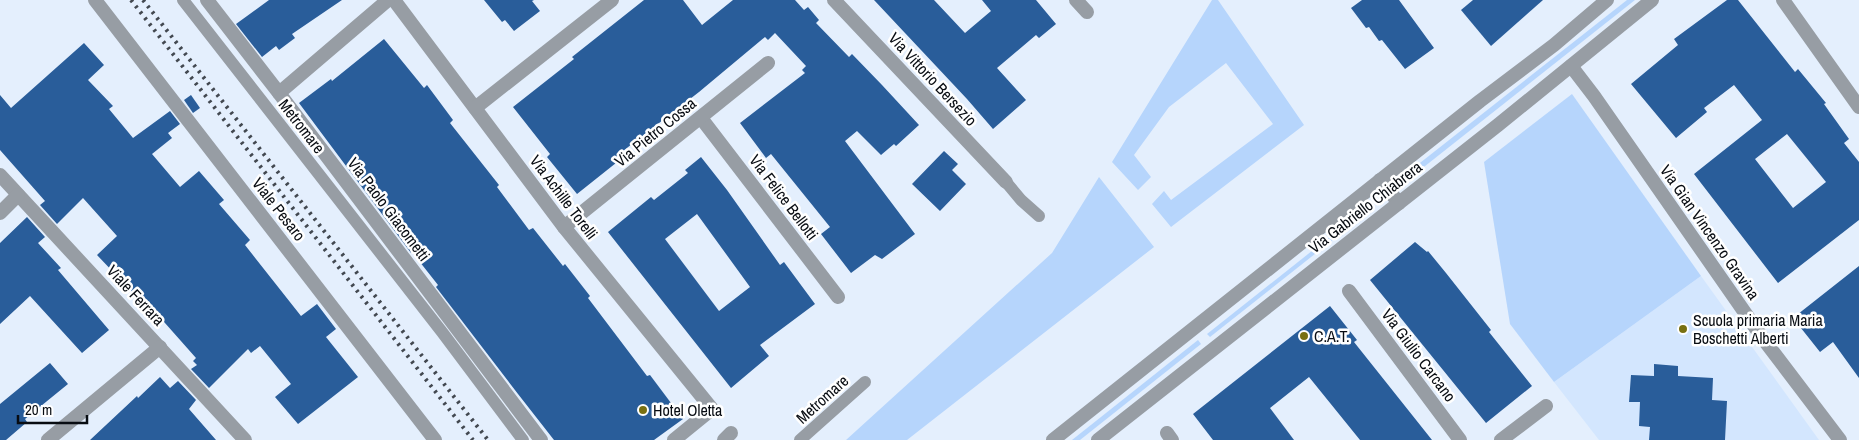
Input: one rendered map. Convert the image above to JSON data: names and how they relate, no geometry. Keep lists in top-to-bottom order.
{
  "streets": {
    "street": [
      "Via Vittorio Bersezio",
      "Via Pietro Cossa",
      "Via Achille Torelli",
      "Via Felice Bellotti",
      "Via Gabriello Chiabrera",
      "Viale Pesaro",
      "Via Paolo Giacometti",
      "Via Gian Vincenzo Gravina",
      "Viale Ferrara",
      "Via Giulio Carcano"
    ],
    "lane": ["Metromare"]
  },
  "crossings": [
    ["Via Pietro Cossa", "Via Achille Torelli"],
    ["Via Pietro Cossa", "Via Felice Bellotti"],
    ["Via Gabriello Chiabrera", "Via Gian Vincenzo Gravina"]
  ],
  "places": ["Scuola primaria Maria Boschetti Alberti", "C.A.T.", "Hotel Oletta"],
  "scale_bar": "20 m"
}
